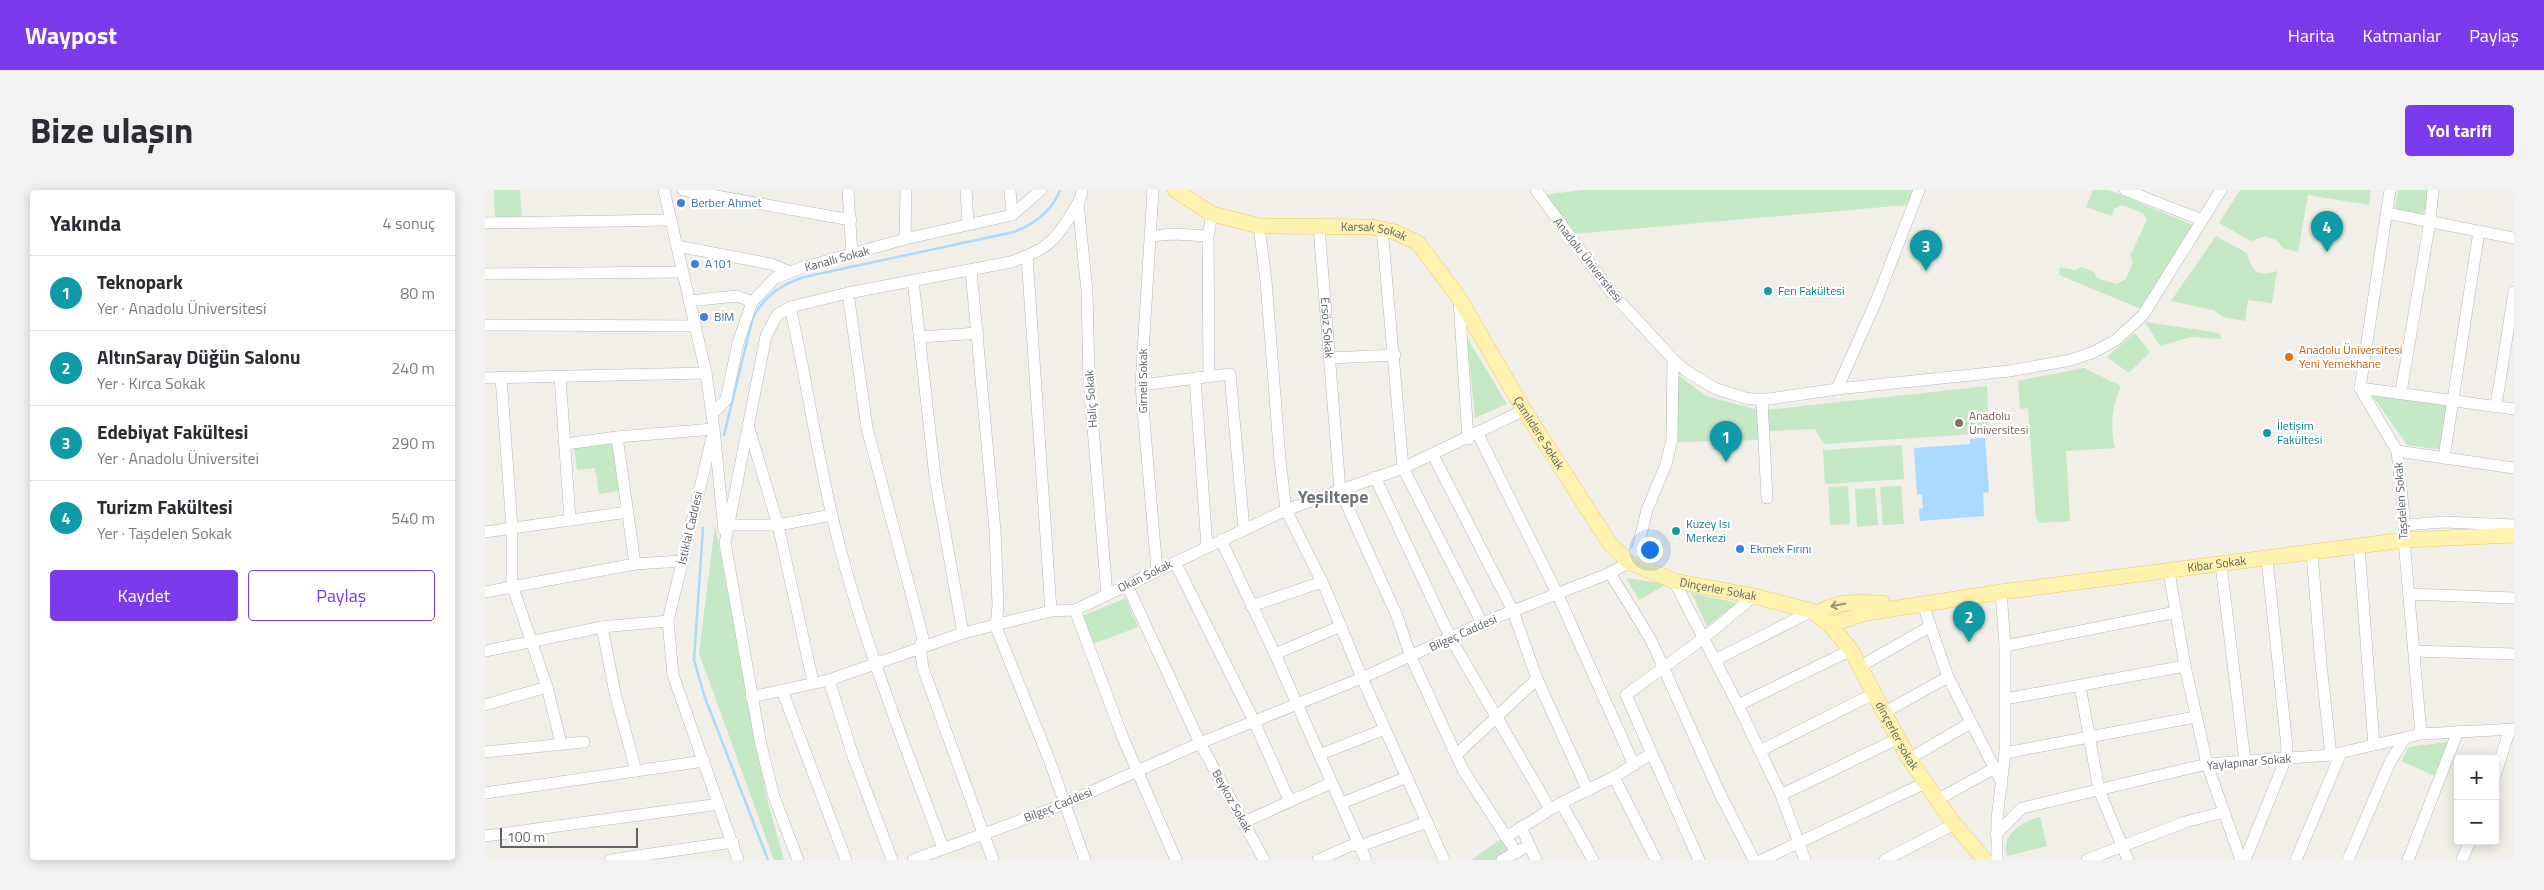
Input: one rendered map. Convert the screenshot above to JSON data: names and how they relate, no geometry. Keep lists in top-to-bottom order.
{
  "streets": {
    "main road": [
      "Karsak Sokak",
      "Çamlıdere Sokak",
      "Kibar Sokak",
      "Dinçerler Sokak",
      "dinçerler sokak"
    ],
    "street": [
      "Kanallı Sokak",
      "Anadolu Üniversitesi",
      "Ersöz Sokak",
      "Girneli Sokak",
      "Haliç Sokak",
      "Taşdelen Sokak",
      "İstiklal Caddesi",
      "Okan Sokak",
      "Bilgeç Caddesi",
      "Yaylapınar Sokak",
      "Beykoz Sokak"
    ]
  },
  "crossings": [
    ["Karsak Sokak", "Ersöz Sokak"],
    ["Karsak Sokak", "Çamlıdere Sokak"],
    ["Kanallı Sokak", "İstiklal Caddesi"],
    ["Ersöz Sokak", "Okan Sokak"],
    ["Girneli Sokak", "Okan Sokak"],
    ["Haliç Sokak", "Okan Sokak"],
    ["Çamlıdere Sokak", "Okan Sokak"],
    ["Çamlıdere Sokak", "Dinçerler Sokak"],
    ["Çamlıdere Sokak", "Bilgeç Caddesi"],
    ["Taşdelen Sokak", "Kibar Sokak"],
    ["Taşdelen Sokak", "Yaylapınar Sokak"],
    ["Okan Sokak", "Beykoz Sokak"],
    ["Dinçerler Sokak", "Bilgeç Caddesi"],
    ["Dinçerler Sokak", "dinçerler sokak"],
    ["Bilgeç Caddesi", "Beykoz Sokak"]
  ],
  "districts": ["Yeşiltepe"],
  "places": [
    "Berber Ahmet",
    "A101",
    "Fen Fakültesi",
    "BİM",
    "Anadolu Üniversitesi Yeni Yemekhane",
    "Anadolu Üniversitesi",
    "İletişim Fakültesi",
    "Kuzey Isı Merkezi",
    "Ekmek Fırını"
  ],
  "scale_bar": "100 m",
  "page": {
    "header": "Waypost",
    "nav": ["Harita", "Katmanlar", "Paylaş"],
    "title": "Bize ulaşın",
    "buttons": [
      "Yol tarifi",
      ["Kaydet", "Paylaş"]
    ],
    "heading": ["Yakında", "4 sonuç"],
    "pins": [
      "4",
      "3",
      "1",
      "2"
    ],
    "list": [
      {
        "mark": "1",
        "name": "Teknopark",
        "note": "Yer · Anadolu Üniversitesi",
        "value": "80 m"
      },
      {
        "mark": "2",
        "name": "AltınSaray Düğün Salonu",
        "note": "Yer · Kırca Sokak",
        "value": "240 m"
      },
      {
        "mark": "3",
        "name": "Edebiyat Fakültesi",
        "note": "Yer · Anadolu Üniversitei",
        "value": "290 m"
      },
      {
        "mark": "4",
        "name": "Turizm Fakültesi",
        "note": "Yer · Taşdelen Sokak",
        "value": "540 m"
      }
    ],
    "map_buttons": ["+", "−"],
    "scale": "100 m"
  }
}
